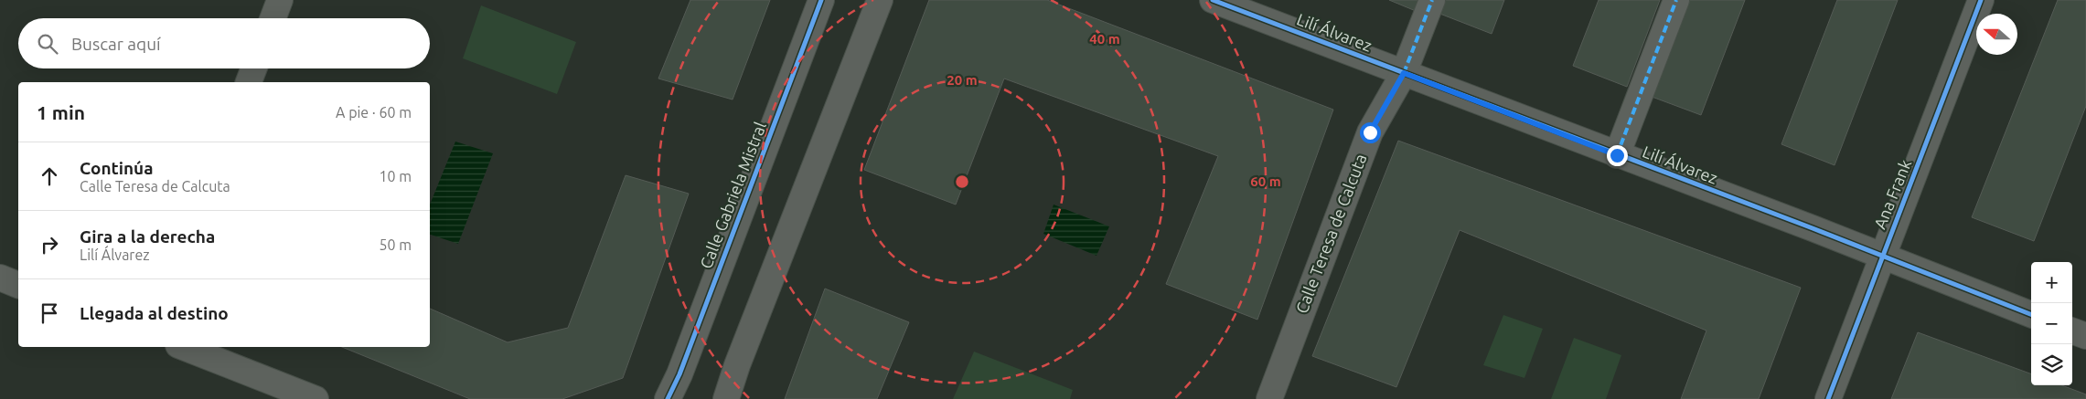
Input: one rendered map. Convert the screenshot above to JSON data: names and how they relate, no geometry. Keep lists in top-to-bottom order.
{
  "streets": {
    "street": [
      "Lilí Álvarez",
      "Ana Frank",
      "Calle Gabriela Mistral",
      "Calle Teresa de Calcuta"
    ]
  },
  "crossings": [
    ["Lilí Álvarez", "Ana Frank"],
    ["Lilí Álvarez", "Calle Teresa de Calcuta"]
  ],
  "north": "left",
  "page": {
    "search": "Buscar aquí",
    "heading": ["1 min", "A pie · 60 m"],
    "list": [
      ["Continúa", "Calle Teresa de Calcuta", "10 m"],
      ["Gira a la derecha", "Lilí Álvarez", "50 m"],
      "Llegada al destino"
    ],
    "map_buttons": ["+", "−"]
  },
  "rings": ["40 m", "20 m", "60 m"]
}
